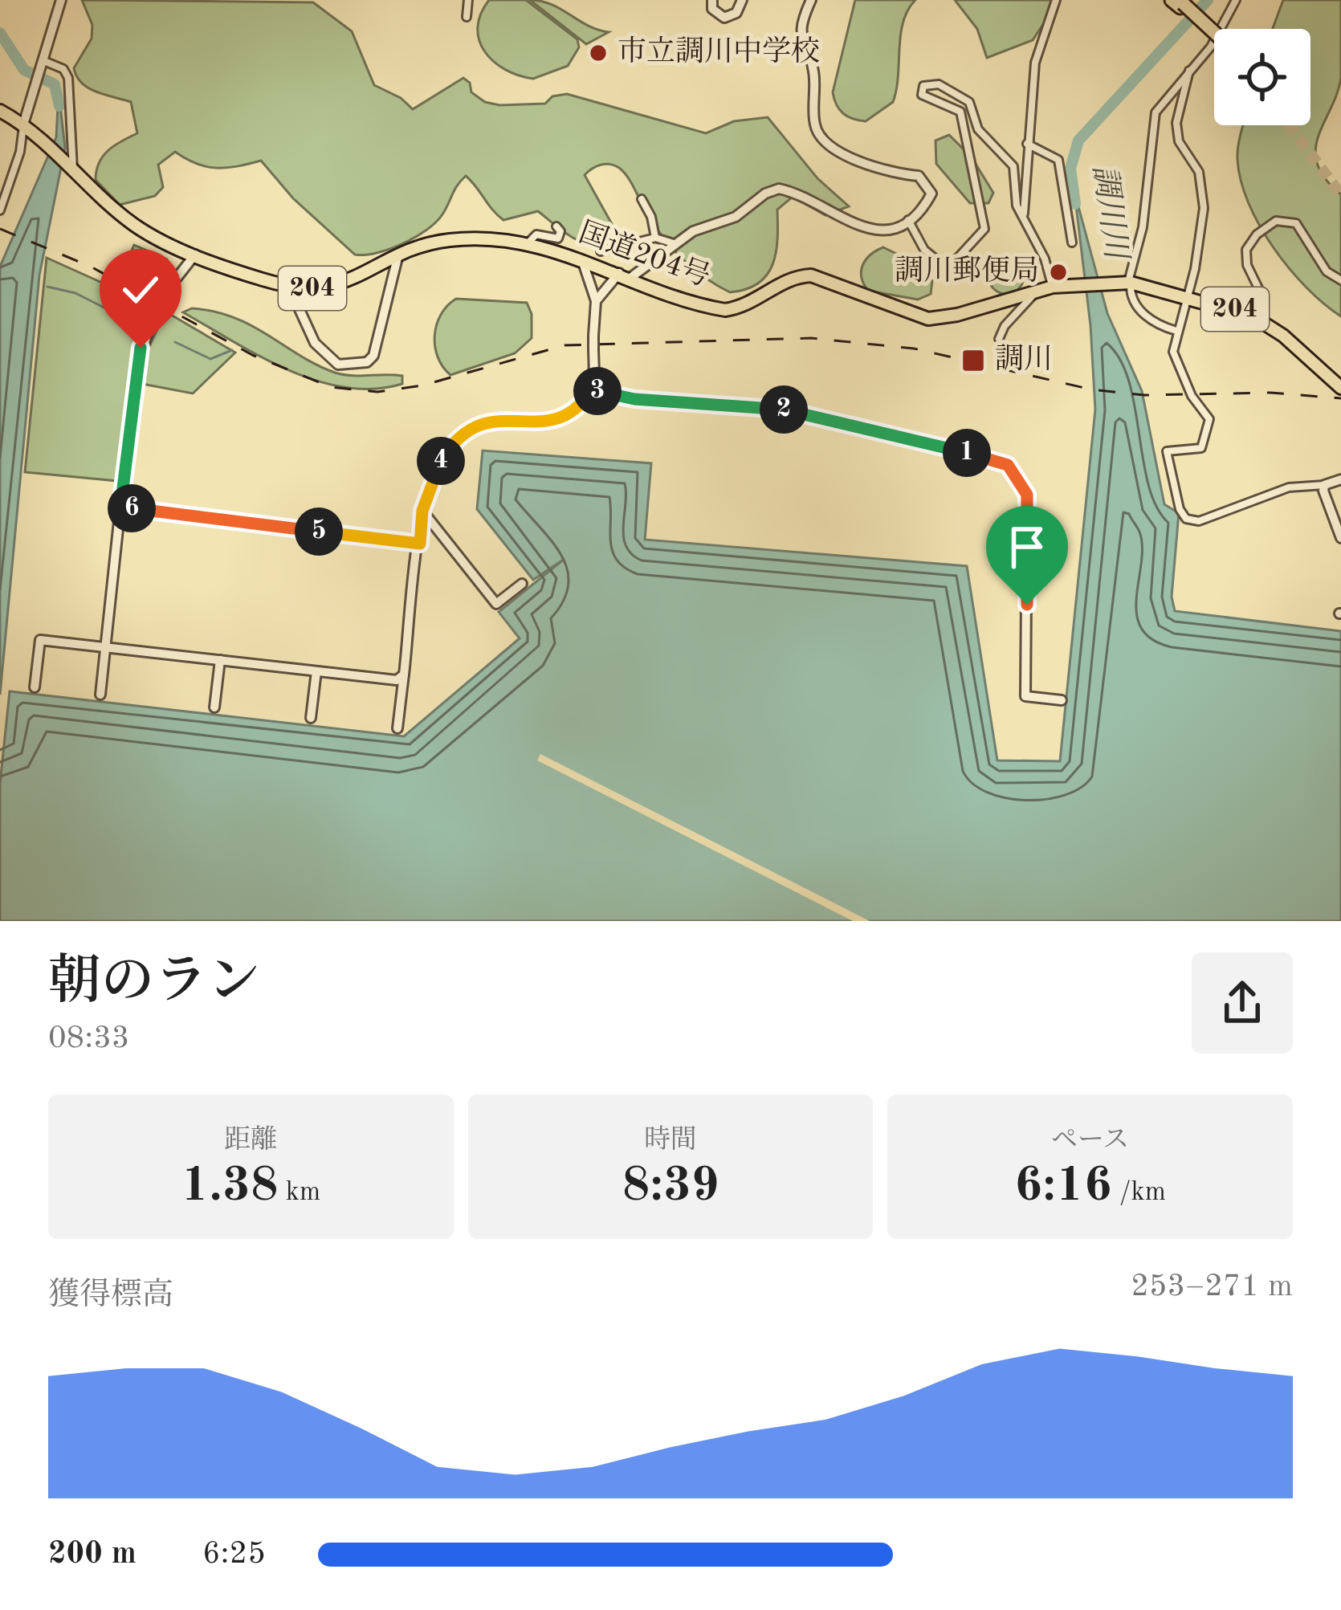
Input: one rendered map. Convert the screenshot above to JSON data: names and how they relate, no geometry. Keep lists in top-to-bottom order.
{
  "streets": {
    "highway": ["国道204号", "204"]
  },
  "water": ["調川川"],
  "places": {
    "other": ["市立調川中学校", "調川郵便局"],
    "transit": ["調川"]
  },
  "page": {
    "pins": [
      "3",
      "2",
      "1",
      "4",
      "6",
      "5"
    ],
    "heading": ["朝のラン", "08:33"],
    "stats": [
      ["距離", "1.38 km"],
      ["時間", "8:39"],
      ["ペース", "6:16 /km"]
    ],
    "chart": ["獲得標高", "253–271 m"],
    "list": [
      {
        "name": "200 m",
        "note": "6:25"
      }
    ]
  }
}
